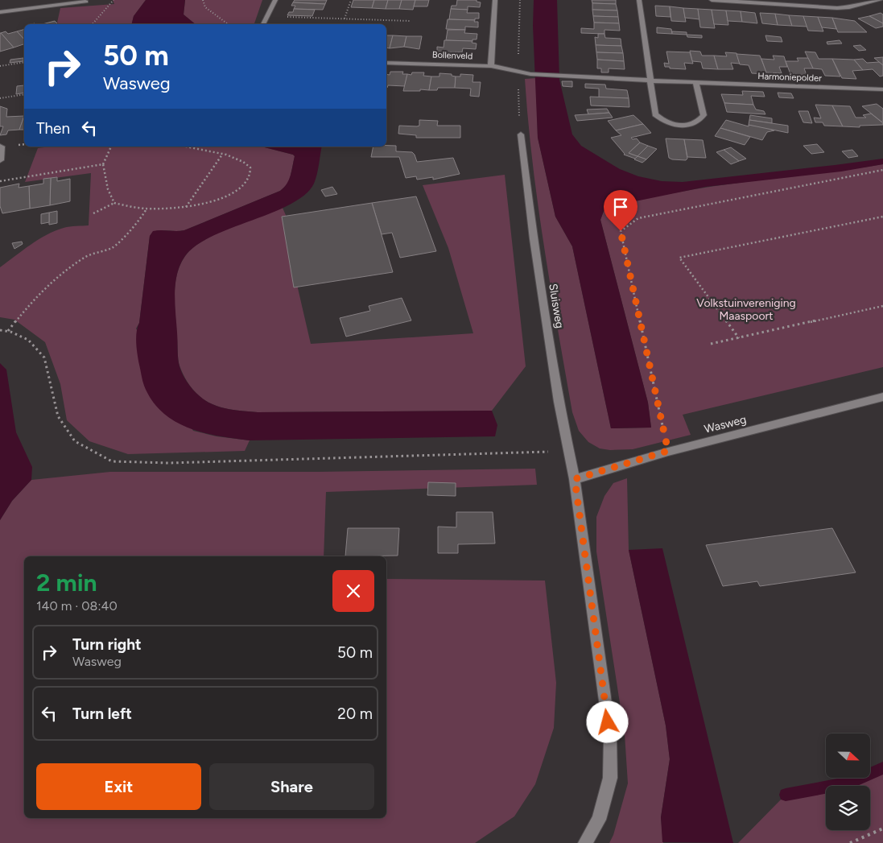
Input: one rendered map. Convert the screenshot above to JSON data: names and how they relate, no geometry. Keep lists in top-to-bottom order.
{
  "streets": {
    "street": [
      "Bollenveld",
      "Harmoniepolder",
      "Sluisweg",
      "Wasweg"
    ]
  },
  "crossings": [
    ["Bollenveld", "Harmoniepolder"],
    ["Sluisweg", "Wasweg"]
  ],
  "parks": ["Volkstuinvereniging Maaspoort"],
  "north": "right",
  "page": {
    "turn": ["50 m", "Wasweg"],
    "then": "Then",
    "heading": ["2 min", "140 m · 08:40"],
    "list": [
      {
        "name": "Turn right",
        "note": "Wasweg",
        "value": "50 m"
      },
      {
        "name": "Turn left",
        "value": "20 m"
      }
    ],
    "buttons": ["Exit", "Share"]
  }
}
